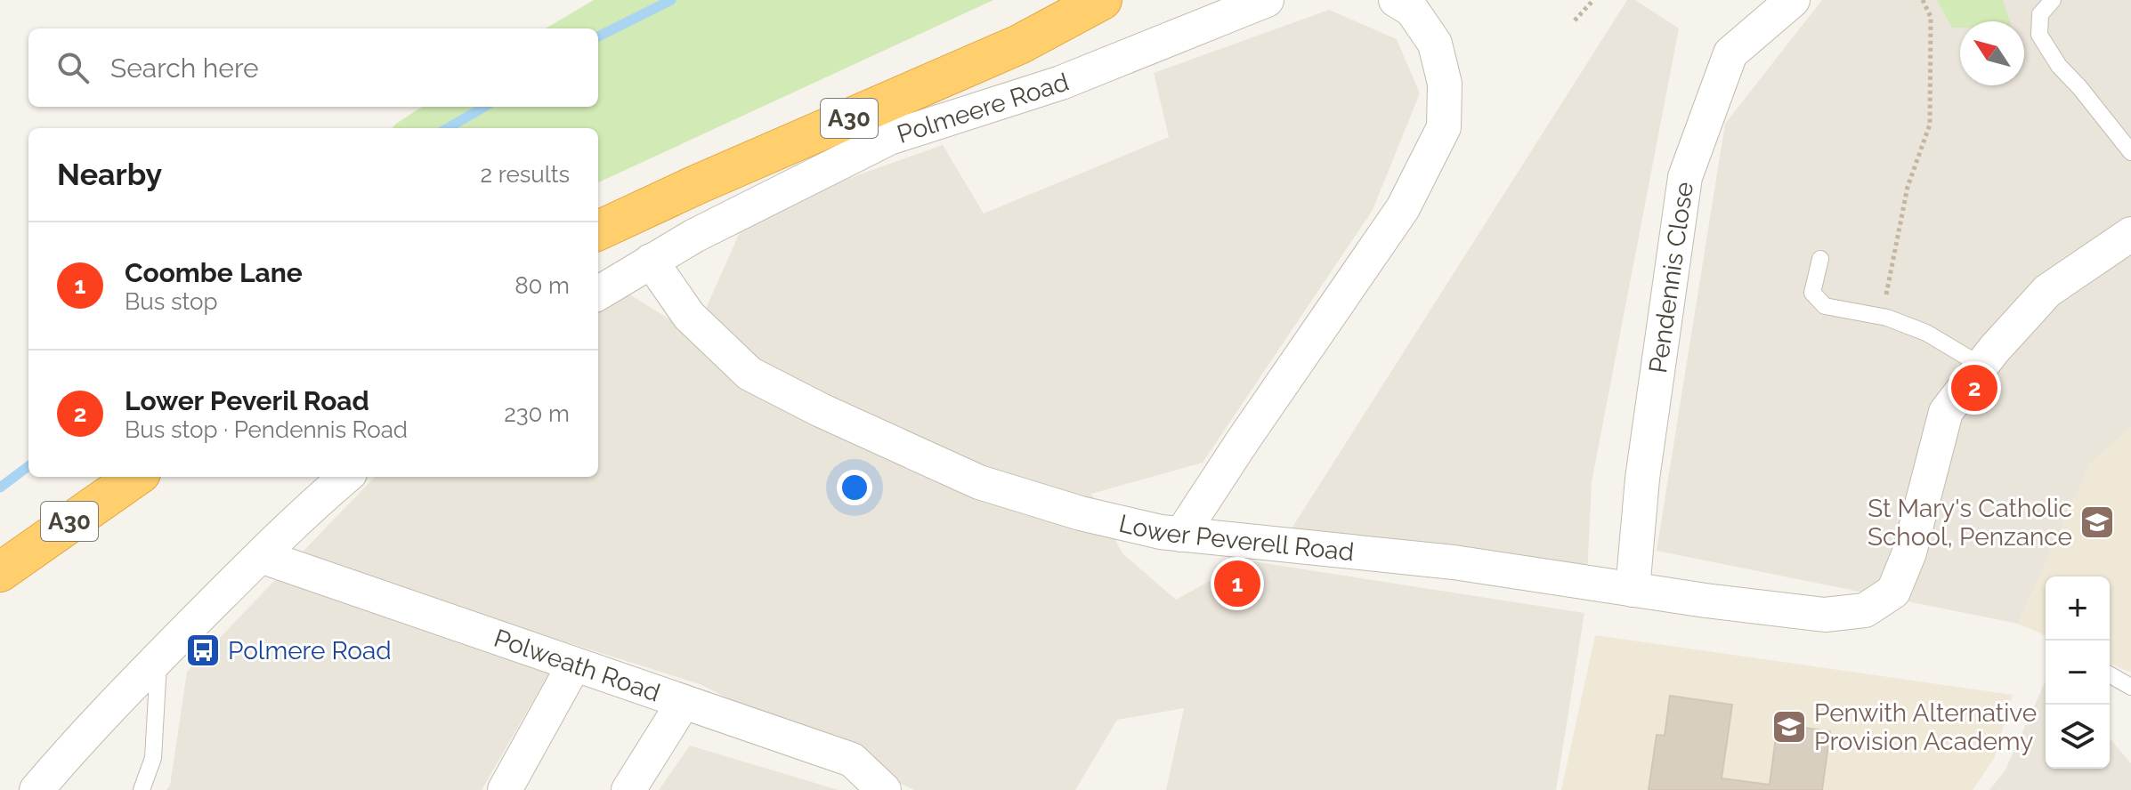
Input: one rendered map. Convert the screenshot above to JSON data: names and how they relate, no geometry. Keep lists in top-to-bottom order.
{
  "streets": {
    "highway": ["A30"],
    "street": [
      "Polmeere Road",
      "Pendennis Close",
      "Lower Peverell Road",
      "Polweath Road"
    ]
  },
  "crossings": [
    ["Polmeere Road", "Lower Peverell Road"],
    ["Pendennis Close", "Lower Peverell Road"]
  ],
  "places": {
    "school or university": ["St Mary's Catholic School, Penzance", "Penwith Alternative Provision Academy"],
    "bus stop": ["Polmere Road"]
  },
  "north": "top left",
  "page": {
    "search": "Search here",
    "heading": ["Nearby", "2 results"],
    "list": [
      {
        "mark": "1",
        "name": "Coombe Lane",
        "note": "Bus stop",
        "value": "80 m"
      },
      {
        "mark": "2",
        "name": "Lower Peveril Road",
        "note": "Bus stop · Pendennis Road",
        "value": "230 m"
      }
    ],
    "pins": ["2", "1"],
    "map_buttons": ["+", "−"]
  }
}
